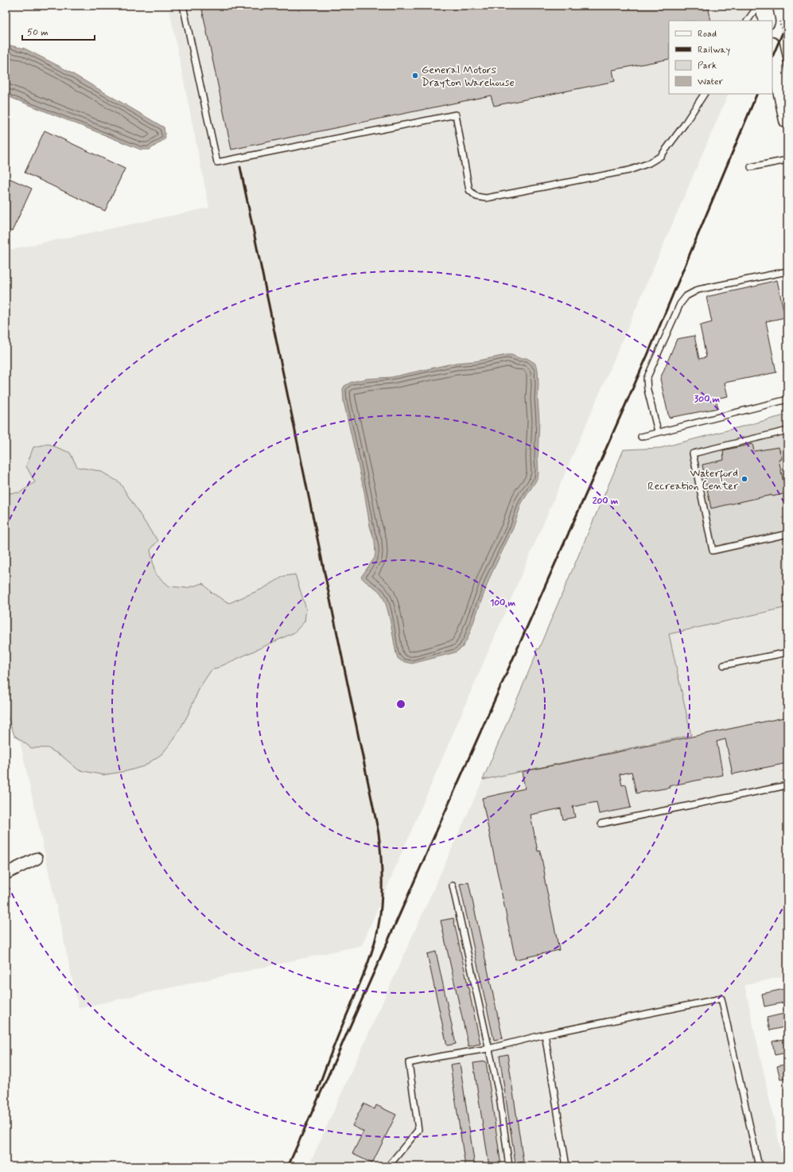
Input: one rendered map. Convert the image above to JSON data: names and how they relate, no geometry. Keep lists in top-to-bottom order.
{
  "places": ["General Motors Drayton Warehouse", "Waterford Recreation Center"],
  "legend": [
    "Road",
    "Railway",
    "Park",
    "Water"
  ],
  "scale_bar": "50 m",
  "rings": ["300 m", "200 m", "100 m"]
}
